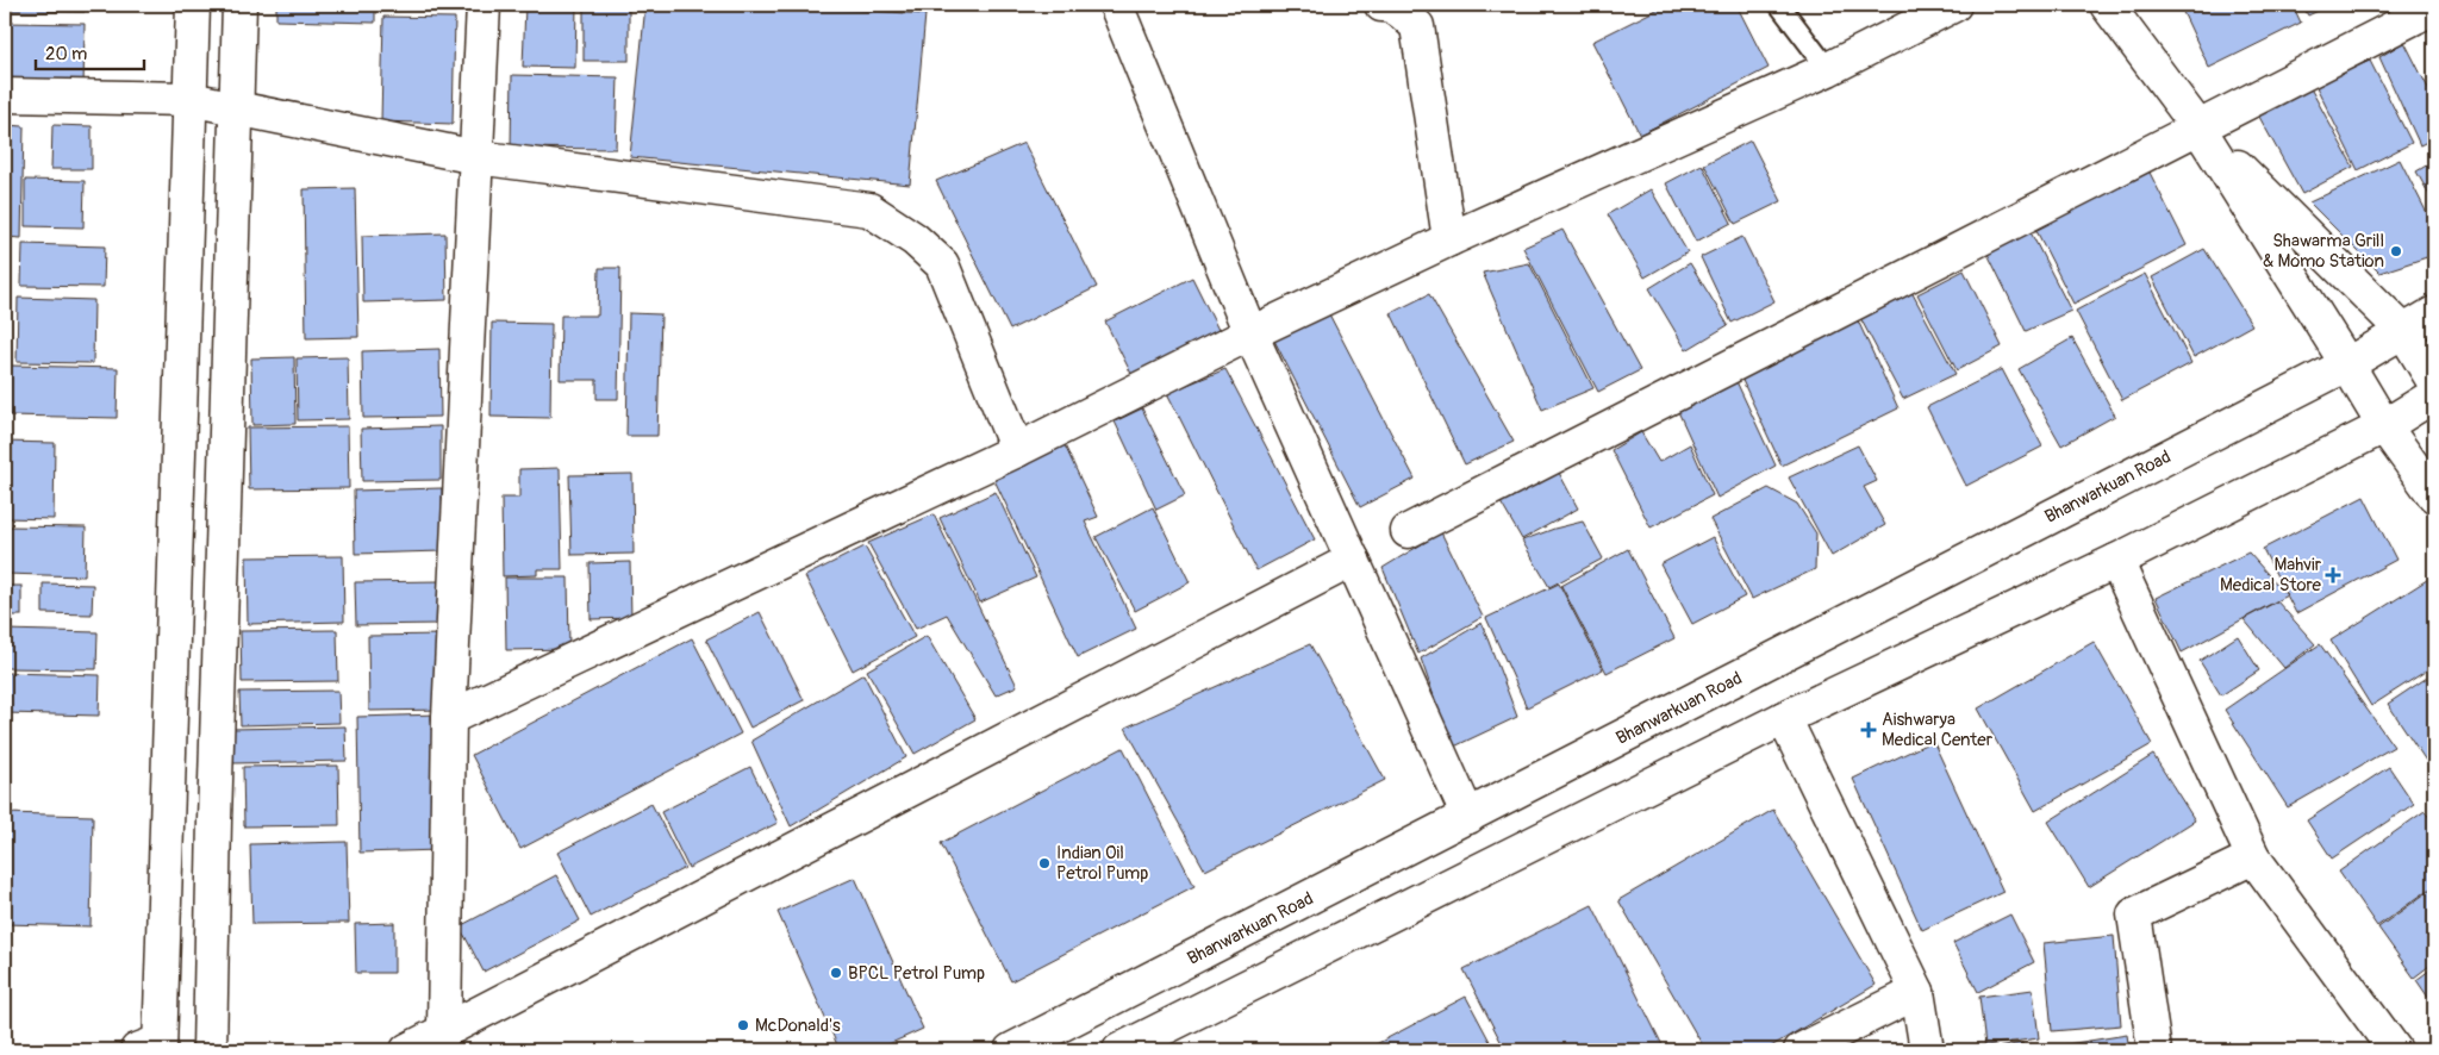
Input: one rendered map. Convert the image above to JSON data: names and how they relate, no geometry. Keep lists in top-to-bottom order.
{
  "streets": {
    "street": ["Bhanwarkuan Road"]
  },
  "places": {
    "other": [
      "Shawarma Grill & Momo Station",
      "Indian Oil Petrol Pump",
      "BPCL Petrol Pump",
      "McDonald's"
    ],
    "health": ["Mahvir Medical Store", "Aishwarya Medical Center"]
  },
  "scale_bar": "20 m"
}
